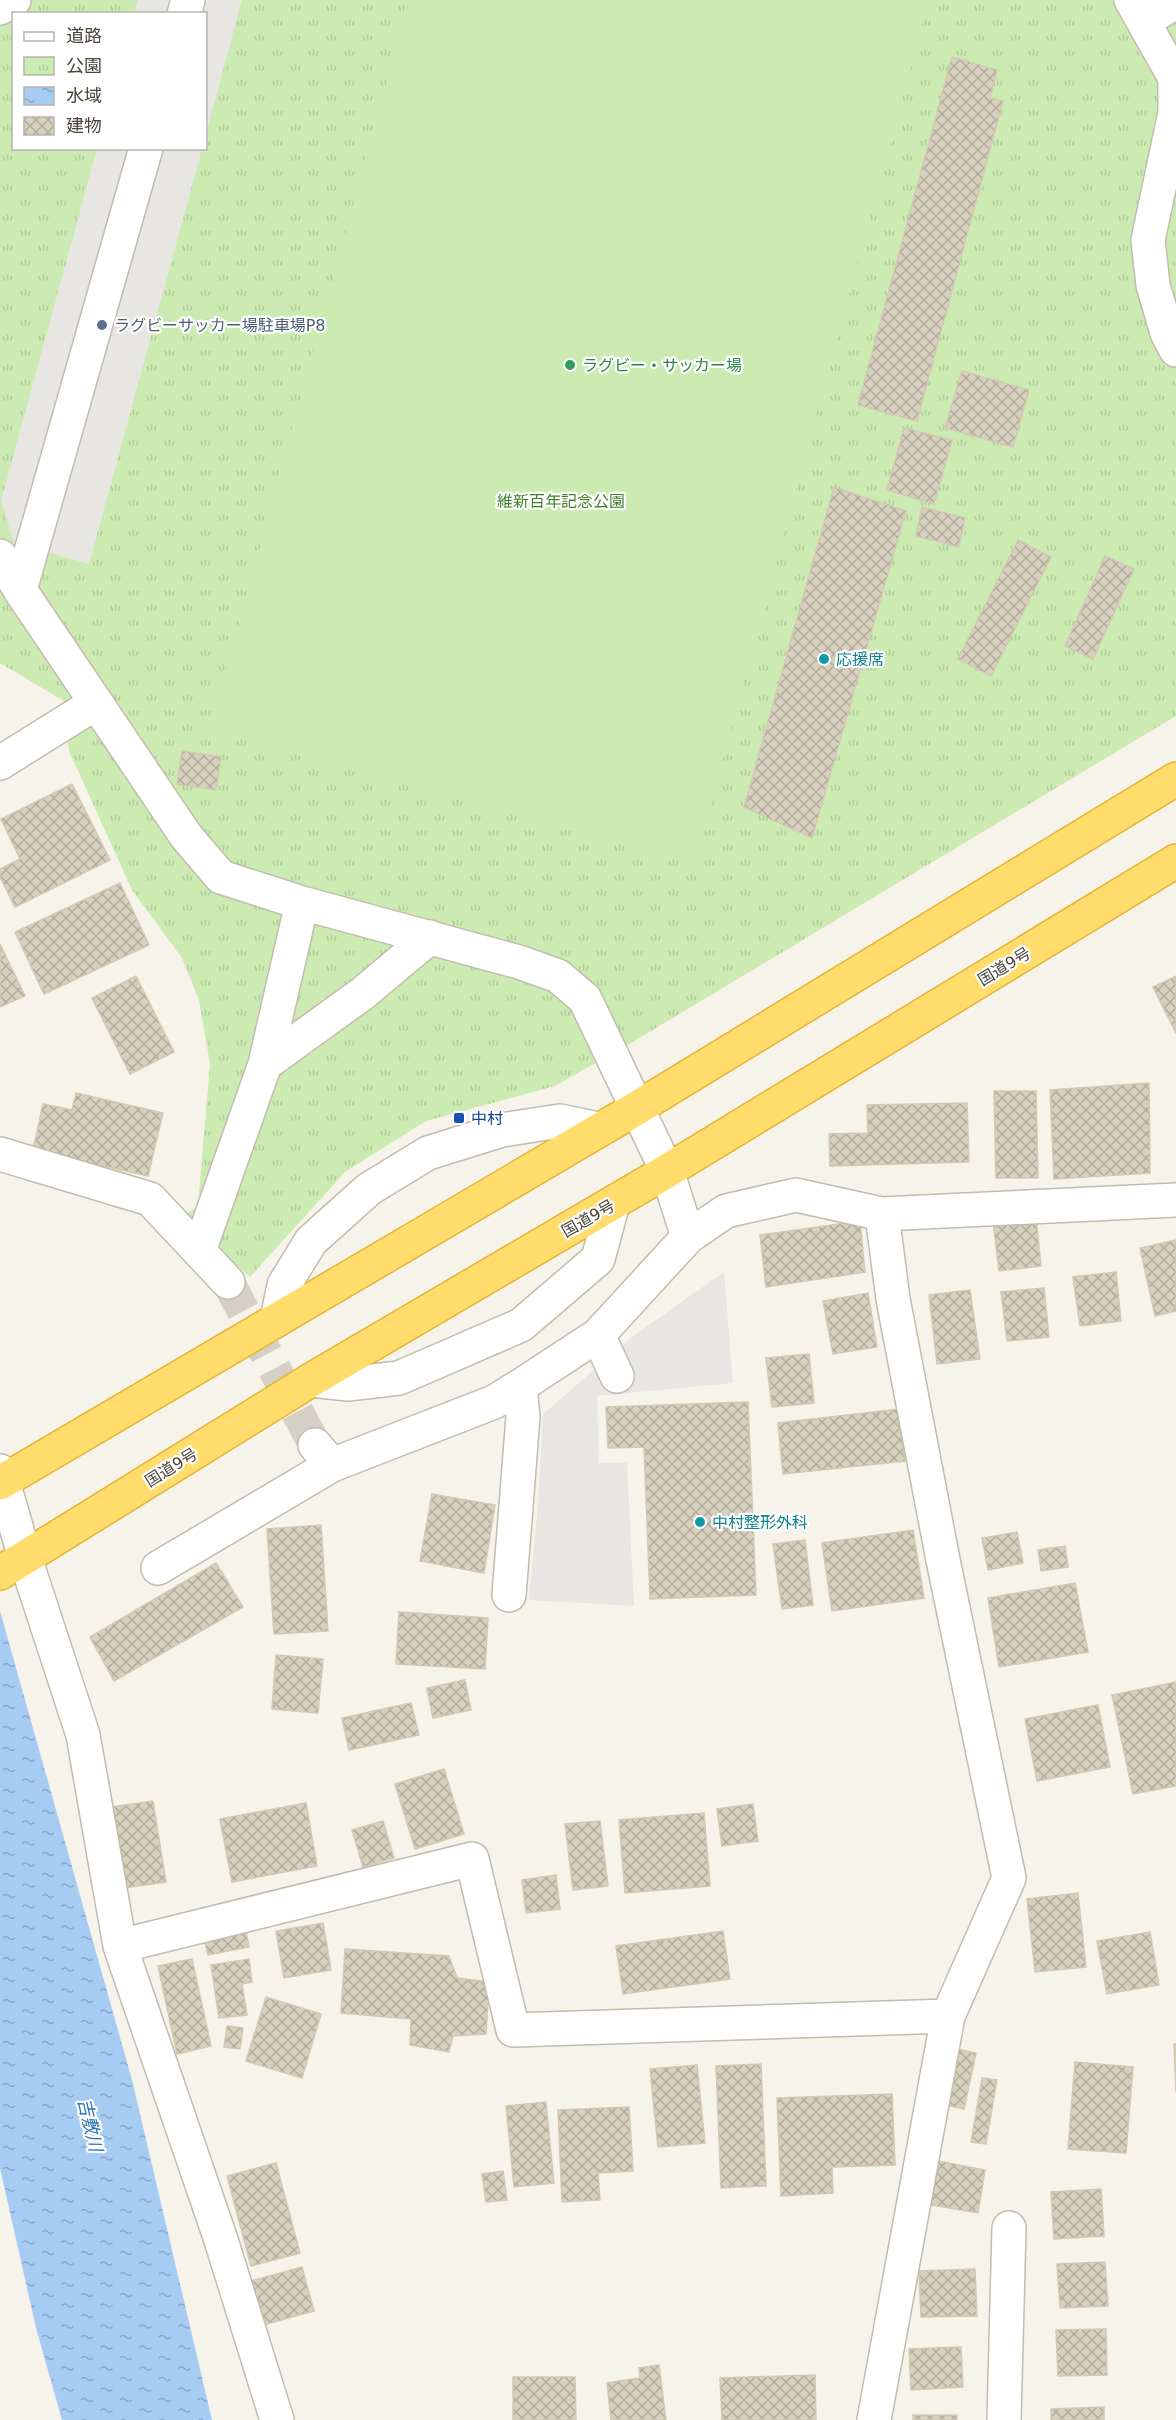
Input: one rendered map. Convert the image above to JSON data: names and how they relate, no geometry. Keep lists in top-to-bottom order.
{
  "streets": {
    "highway": ["国道9号"]
  },
  "water": ["吉敷川"],
  "parks": ["維新百年記念公園"],
  "places": {
    "other": [
      "ラグビーサッカー場駐車場P8",
      "ラグビー・サッカー場",
      "応援席",
      "中村整形外科"
    ],
    "transit": ["中村"]
  },
  "legend": [
    "道路",
    "公園",
    "水域",
    "建物"
  ]
}
